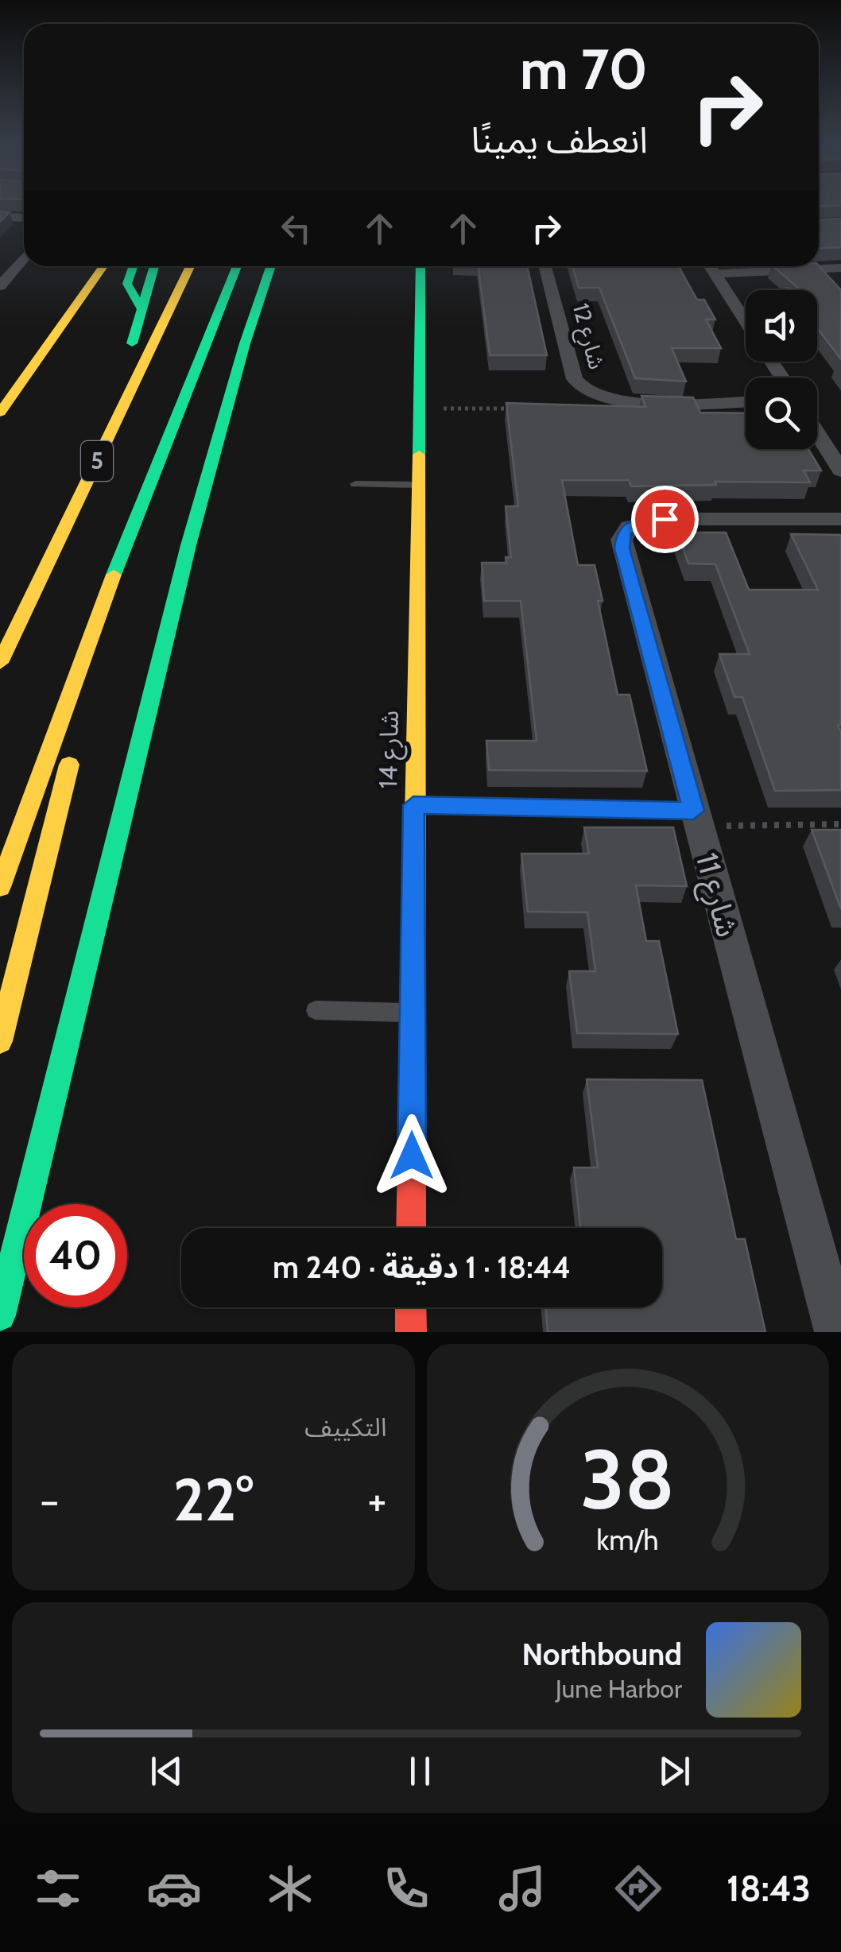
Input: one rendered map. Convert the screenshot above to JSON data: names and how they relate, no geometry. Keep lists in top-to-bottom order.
{
  "streets": {
    "main road": ["5", "شارع 14"],
    "street": ["شارع 12", "شارع 11"]
  },
  "page": {
    "turn": ["70 m", "انعطف يمينًا"],
    "limit": "40",
    "trip": "18:44 · 1 دقيقة · 240 m",
    "tile": "التكييف",
    "heat": ["−", "22°", "+"],
    "song": ["Northbound", "June Harbor"],
    "tabs": "18:43",
    "gauge": ["38", "km/h"]
  }
}
